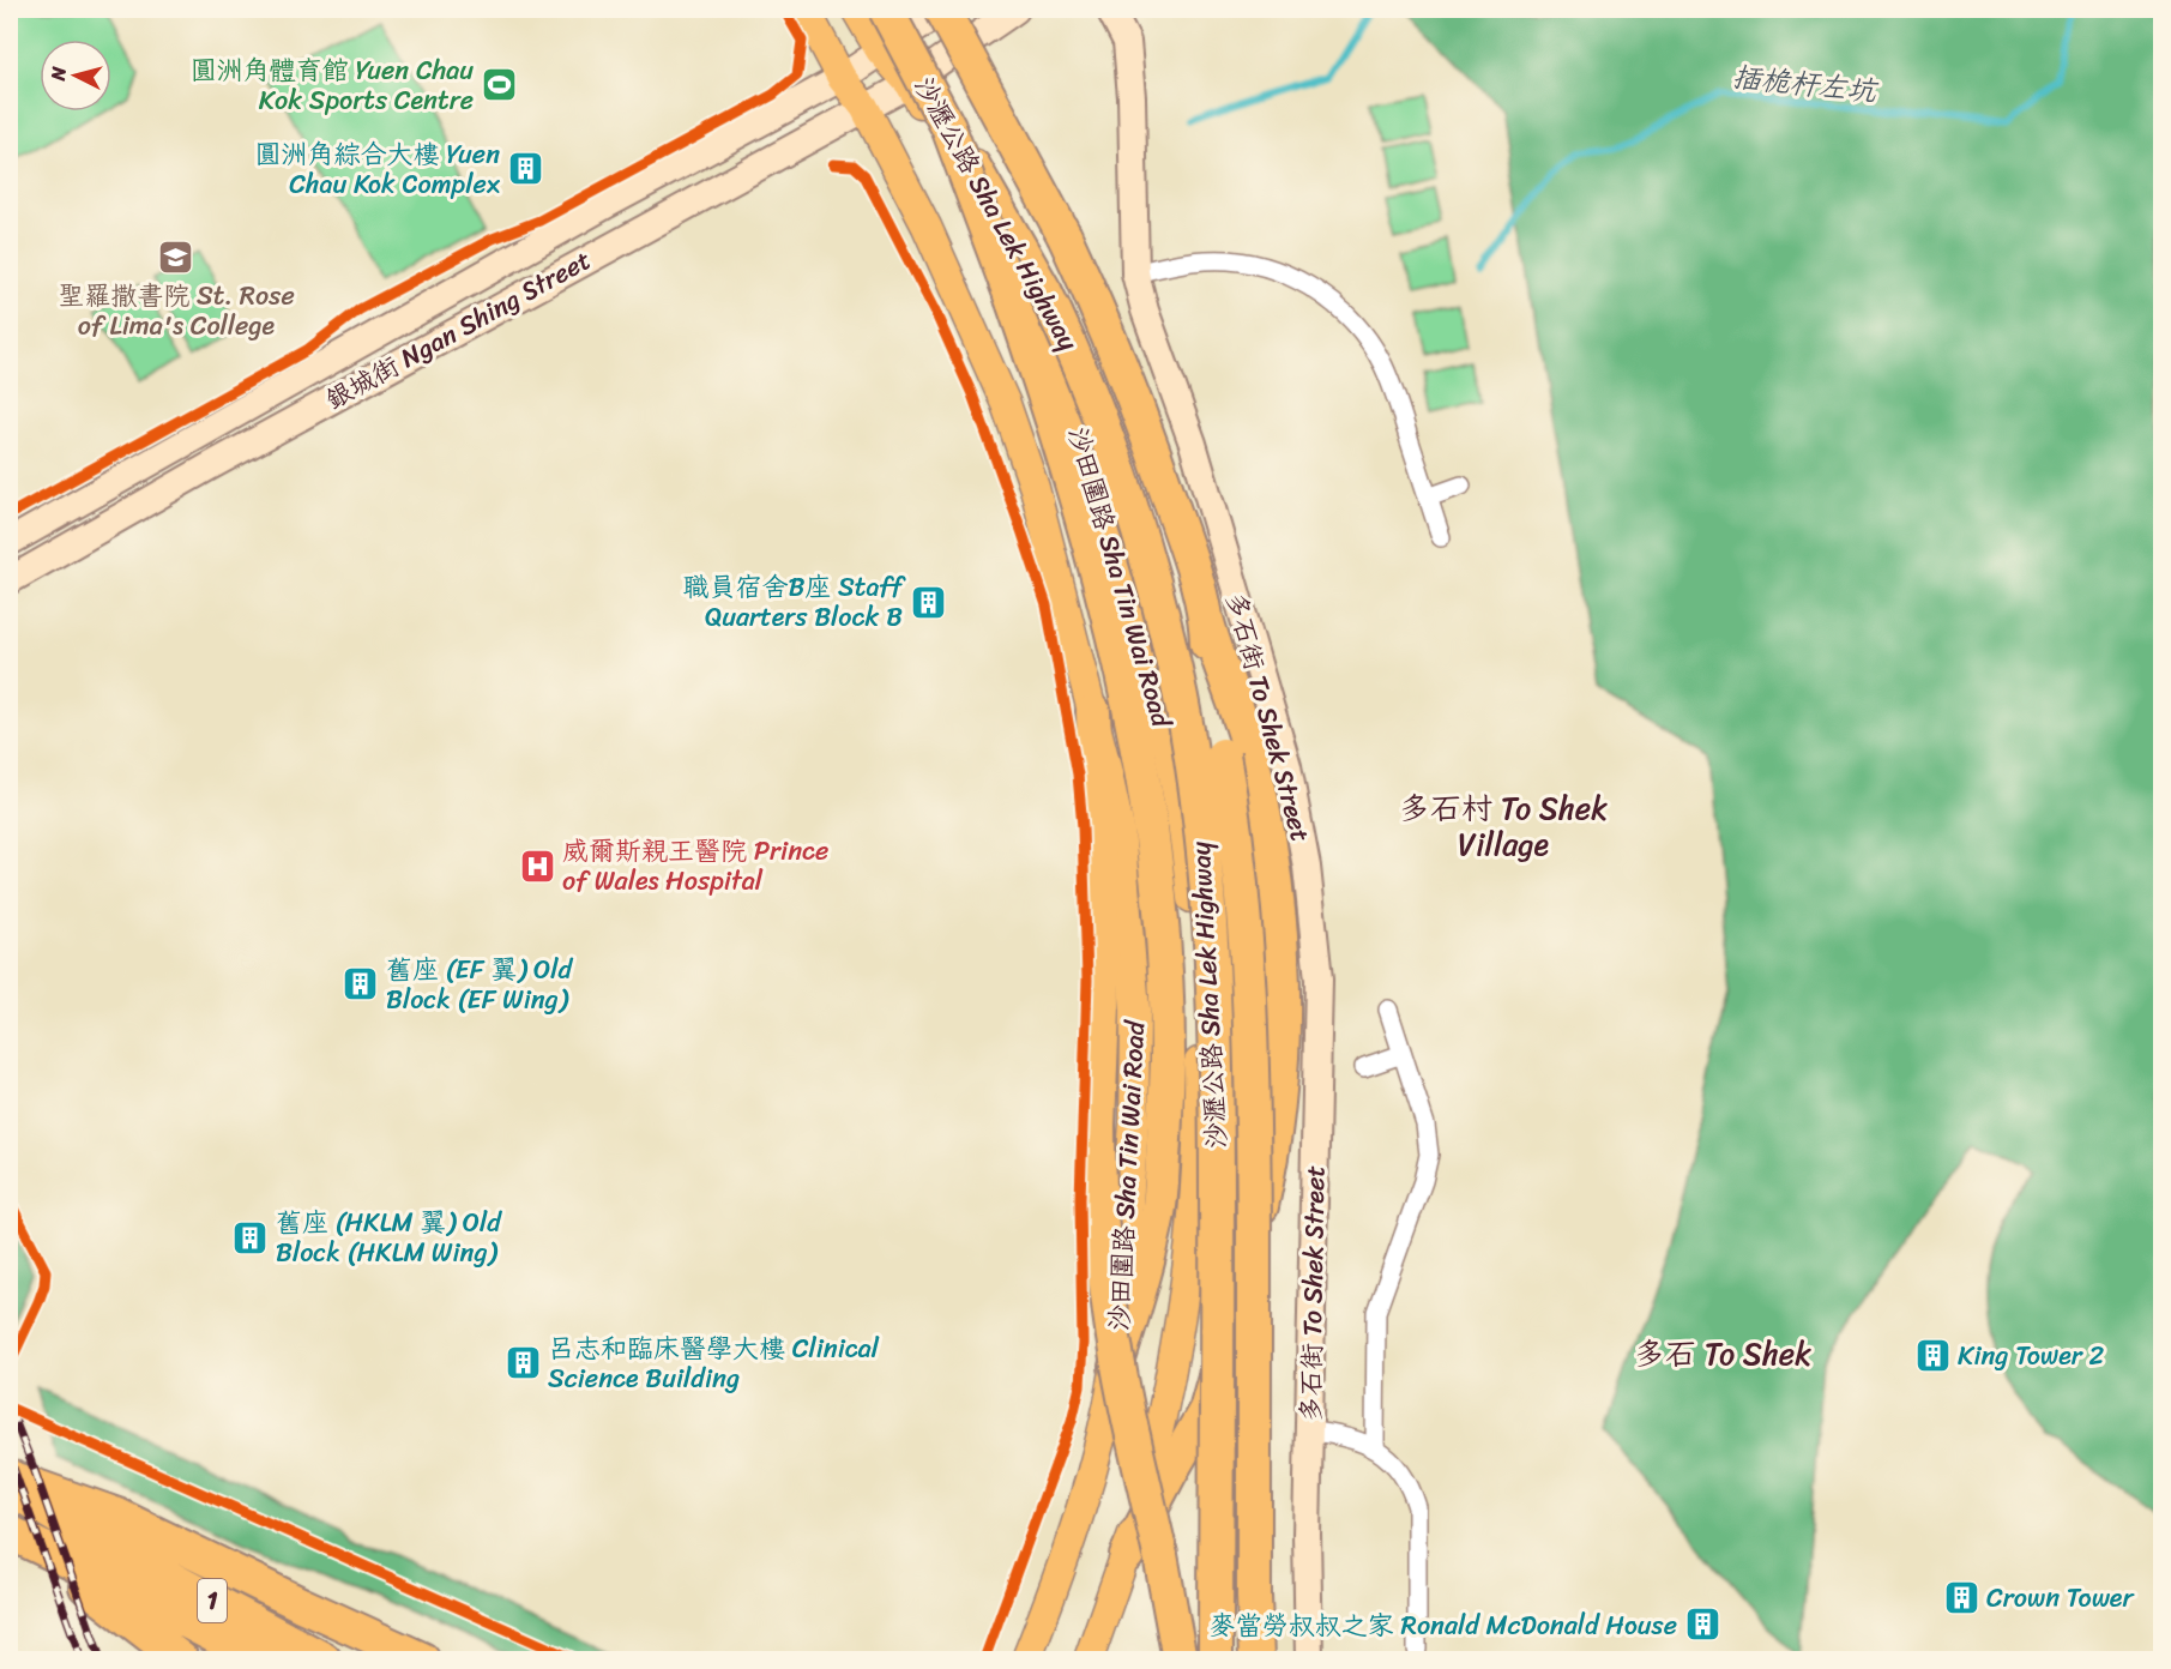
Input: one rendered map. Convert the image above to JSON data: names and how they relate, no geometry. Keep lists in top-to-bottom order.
{
  "streets": {
    "highway": ["沙瀝公路 Sha Lek Highway", "1"],
    "main road": ["沙田圍路 Sha Tin Wai Road"],
    "street": ["銀城街 Ngan Shing Street", "多石街 To Shek Street"]
  },
  "crossings": [
    ["銀城街 Ngan Shing Street", "沙田圍路 Sha Tin Wai Road"]
  ],
  "districts": ["多石村 To Shek Village", "多石 To Shek"],
  "water": ["插桅杆左坑"],
  "places": {
    "sports": ["圓洲角體育館 Yuen Chau Kok Sports Centre"],
    "building": [
      "圓洲角綜合大樓 Yuen Chau Kok Complex",
      "職員宿舍B座 Staff Quarters Block B",
      "舊座 (EF 翼) Old Block (EF Wing)",
      "舊座 (HKLM 翼) Old Block (HKLM Wing)",
      "King Tower 2",
      "呂志和臨床醫學大樓 Clinical Science Building",
      "Crown Tower",
      "麥當勞叔叔之家 Ronald McDonald House"
    ],
    "school or university": ["聖羅撒書院 St. Rose of Lima's College"],
    "hospital": ["威爾斯親王醫院 Prince of Wales Hospital"]
  },
  "north": "left"
}
